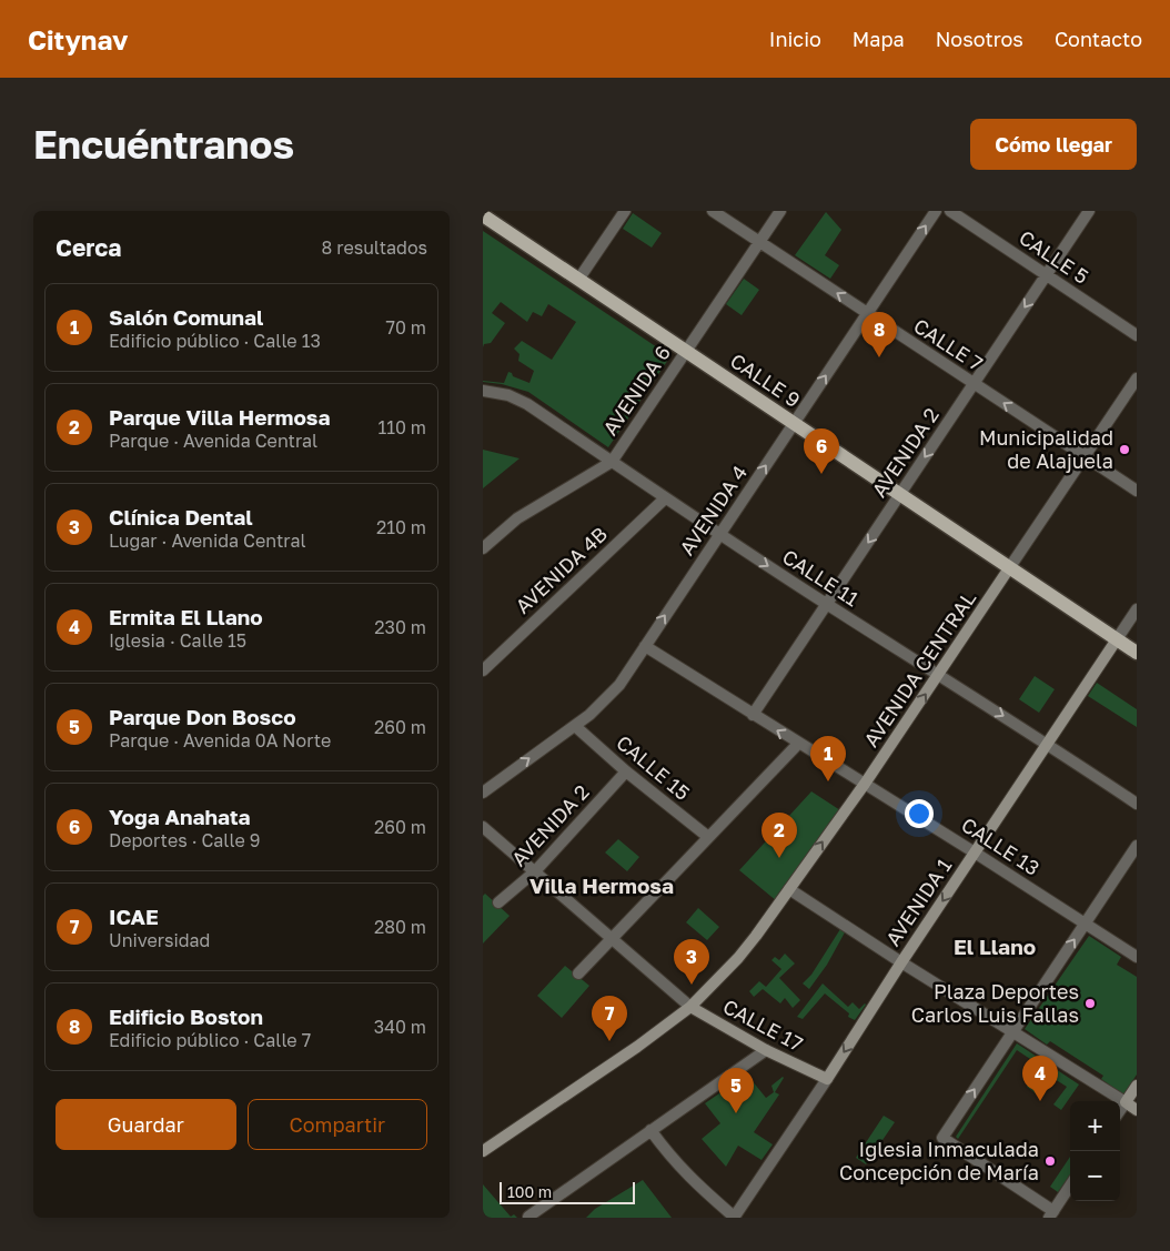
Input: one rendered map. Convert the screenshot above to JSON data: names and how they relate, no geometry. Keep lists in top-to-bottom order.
{
  "streets": {
    "main road": [
      "CALLE 9",
      "AVENIDA CENTRAL",
      "AVENIDA 1",
      "CALLE 17"
    ],
    "street": [
      "CALLE 5",
      "CALLE 7",
      "AVENIDA 6",
      "AVENIDA 2",
      "AVENIDA 4",
      "AVENIDA 4B",
      "CALLE 11",
      "CALLE 15",
      "CALLE 13"
    ]
  },
  "crossings": [
    ["CALLE 5", "AVENIDA 2"],
    ["CALLE 7", "AVENIDA 6"],
    ["CALLE 7", "AVENIDA 2"],
    ["CALLE 7", "AVENIDA 4"],
    ["CALLE 7", "AVENIDA CENTRAL"],
    ["CALLE 9", "AVENIDA 6"],
    ["CALLE 9", "AVENIDA 2"],
    ["CALLE 9", "AVENIDA 4"],
    ["CALLE 9", "AVENIDA CENTRAL"],
    ["CALLE 9", "AVENIDA 1"],
    ["AVENIDA 6", "CALLE 11"],
    ["AVENIDA 2", "CALLE 11"],
    ["AVENIDA 2", "CALLE 15"],
    ["AVENIDA 2", "CALLE 13"],
    ["AVENIDA 2", "CALLE 17"],
    ["AVENIDA 4", "CALLE 11"],
    ["AVENIDA 4", "CALLE 15"],
    ["AVENIDA 4", "CALLE 13"],
    ["AVENIDA 4B", "CALLE 11"],
    ["CALLE 11", "AVENIDA CENTRAL"],
    ["CALLE 11", "AVENIDA 1"],
    ["AVENIDA CENTRAL", "CALLE 13"],
    ["AVENIDA CENTRAL", "CALLE 17"],
    ["CALLE 13", "AVENIDA 1"],
    ["AVENIDA 1", "CALLE 17"]
  ],
  "one_way": [
    "CALLE 7",
    "AVENIDA 2",
    "AVENIDA 4",
    "AVENIDA 1"
  ],
  "districts": ["Villa Hermosa", "El Llano"],
  "places": ["Municipalidad de Alajuela", "Plaza Deportes Carlos Luis Fallas", "Iglesia Inmaculada Concepción de María"],
  "scale_bar": "100 m",
  "page": {
    "header": "Citynav",
    "nav": [
      "Inicio",
      "Mapa",
      "Nosotros",
      "Contacto"
    ],
    "buttons": [
      "Cómo llegar",
      ["Guardar", "Compartir"]
    ],
    "title": "Encuéntranos",
    "heading": ["Cerca", "8 resultados"],
    "list": [
      {
        "mark": "1",
        "name": "Salón Comunal",
        "note": "Edificio público · Calle 13",
        "value": "70 m"
      },
      {
        "mark": "2",
        "name": "Parque Villa Hermosa",
        "note": "Parque · Avenida Central",
        "value": "110 m"
      },
      {
        "mark": "3",
        "name": "Clínica Dental",
        "note": "Lugar · Avenida Central",
        "value": "210 m"
      },
      {
        "mark": "4",
        "name": "Ermita El Llano",
        "note": "Iglesia · Calle 15",
        "value": "230 m"
      },
      {
        "mark": "5",
        "name": "Parque Don Bosco",
        "note": "Parque · Avenida 0A Norte",
        "value": "260 m"
      },
      {
        "mark": "6",
        "name": "Yoga Anahata",
        "note": "Deportes · Calle 9",
        "value": "260 m"
      },
      {
        "mark": "7",
        "name": "ICAE",
        "note": "Universidad",
        "value": "280 m"
      },
      {
        "mark": "8",
        "name": "Edificio Boston",
        "note": "Edificio público · Calle 7",
        "value": "340 m"
      }
    ],
    "pins": [
      "8",
      "6",
      "1",
      "2",
      "3",
      "7",
      "4",
      "5"
    ],
    "map_buttons": ["+", "−"],
    "scale": "100 m"
  }
}
